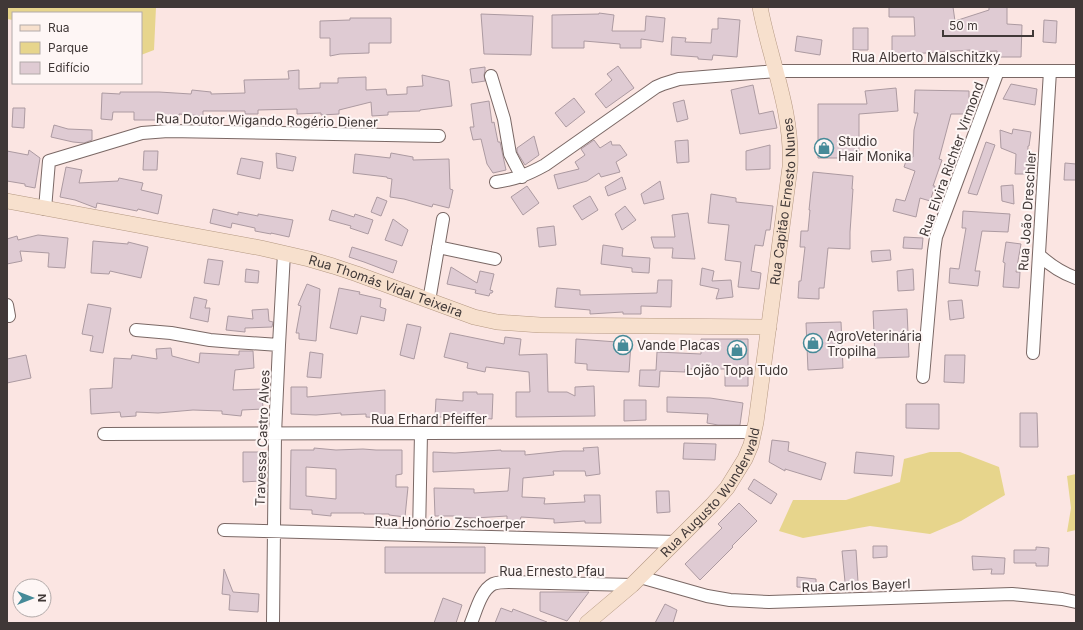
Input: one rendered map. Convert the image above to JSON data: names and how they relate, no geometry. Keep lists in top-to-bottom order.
{
  "streets": {
    "main road": ["Rua Capitão Ernesto Nunes", "Rua Thomás Vidal Teixeira", "Rua Augusto Wunderwald"],
    "street": [
      "Rua Alberto Malschitzky",
      "Rua Doutor Wigando Rogério Diener",
      "Rua Elvira Richter Virmond",
      "Rua João Dreschler",
      "Rua Erhard Pfeiffer",
      "Travessa Castro Alves",
      "Rua Honório Zschoerper",
      "Rua Ernesto Pfau",
      "Rua Carlos Bayerl"
    ]
  },
  "crossings": [
    ["Rua Alberto Malschitzky", "Rua Elvira Richter Virmond"],
    ["Rua Alberto Malschitzky", "Rua Capitão Ernesto Nunes"],
    ["Rua Alberto Malschitzky", "Rua João Dreschler"],
    ["Rua Doutor Wigando Rogério Diener", "Rua Thomás Vidal Teixeira"],
    ["Rua Capitão Ernesto Nunes", "Rua Thomás Vidal Teixeira"],
    ["Rua Capitão Ernesto Nunes", "Rua Augusto Wunderwald"],
    ["Rua Thomás Vidal Teixeira", "Travessa Castro Alves"],
    ["Rua Thomás Vidal Teixeira", "Rua Augusto Wunderwald"],
    ["Rua Erhard Pfeiffer", "Travessa Castro Alves"],
    ["Rua Erhard Pfeiffer", "Rua Augusto Wunderwald"],
    ["Travessa Castro Alves", "Rua Honório Zschoerper"],
    ["Rua Augusto Wunderwald", "Rua Honório Zschoerper"],
    ["Rua Augusto Wunderwald", "Rua Ernesto Pfau"],
    ["Rua Augusto Wunderwald", "Rua Carlos Bayerl"],
    ["Rua Ernesto Pfau", "Rua Carlos Bayerl"]
  ],
  "places": {
    "shop": [
      "Studio Hair Monika",
      "AgroVeterinária Tropilha",
      "Vande Placas",
      "Lojão Topa Tudo"
    ]
  },
  "legend": ["Rua", "Parque", "Edifício"],
  "scale_bar": "50 m",
  "north": "right"
}
